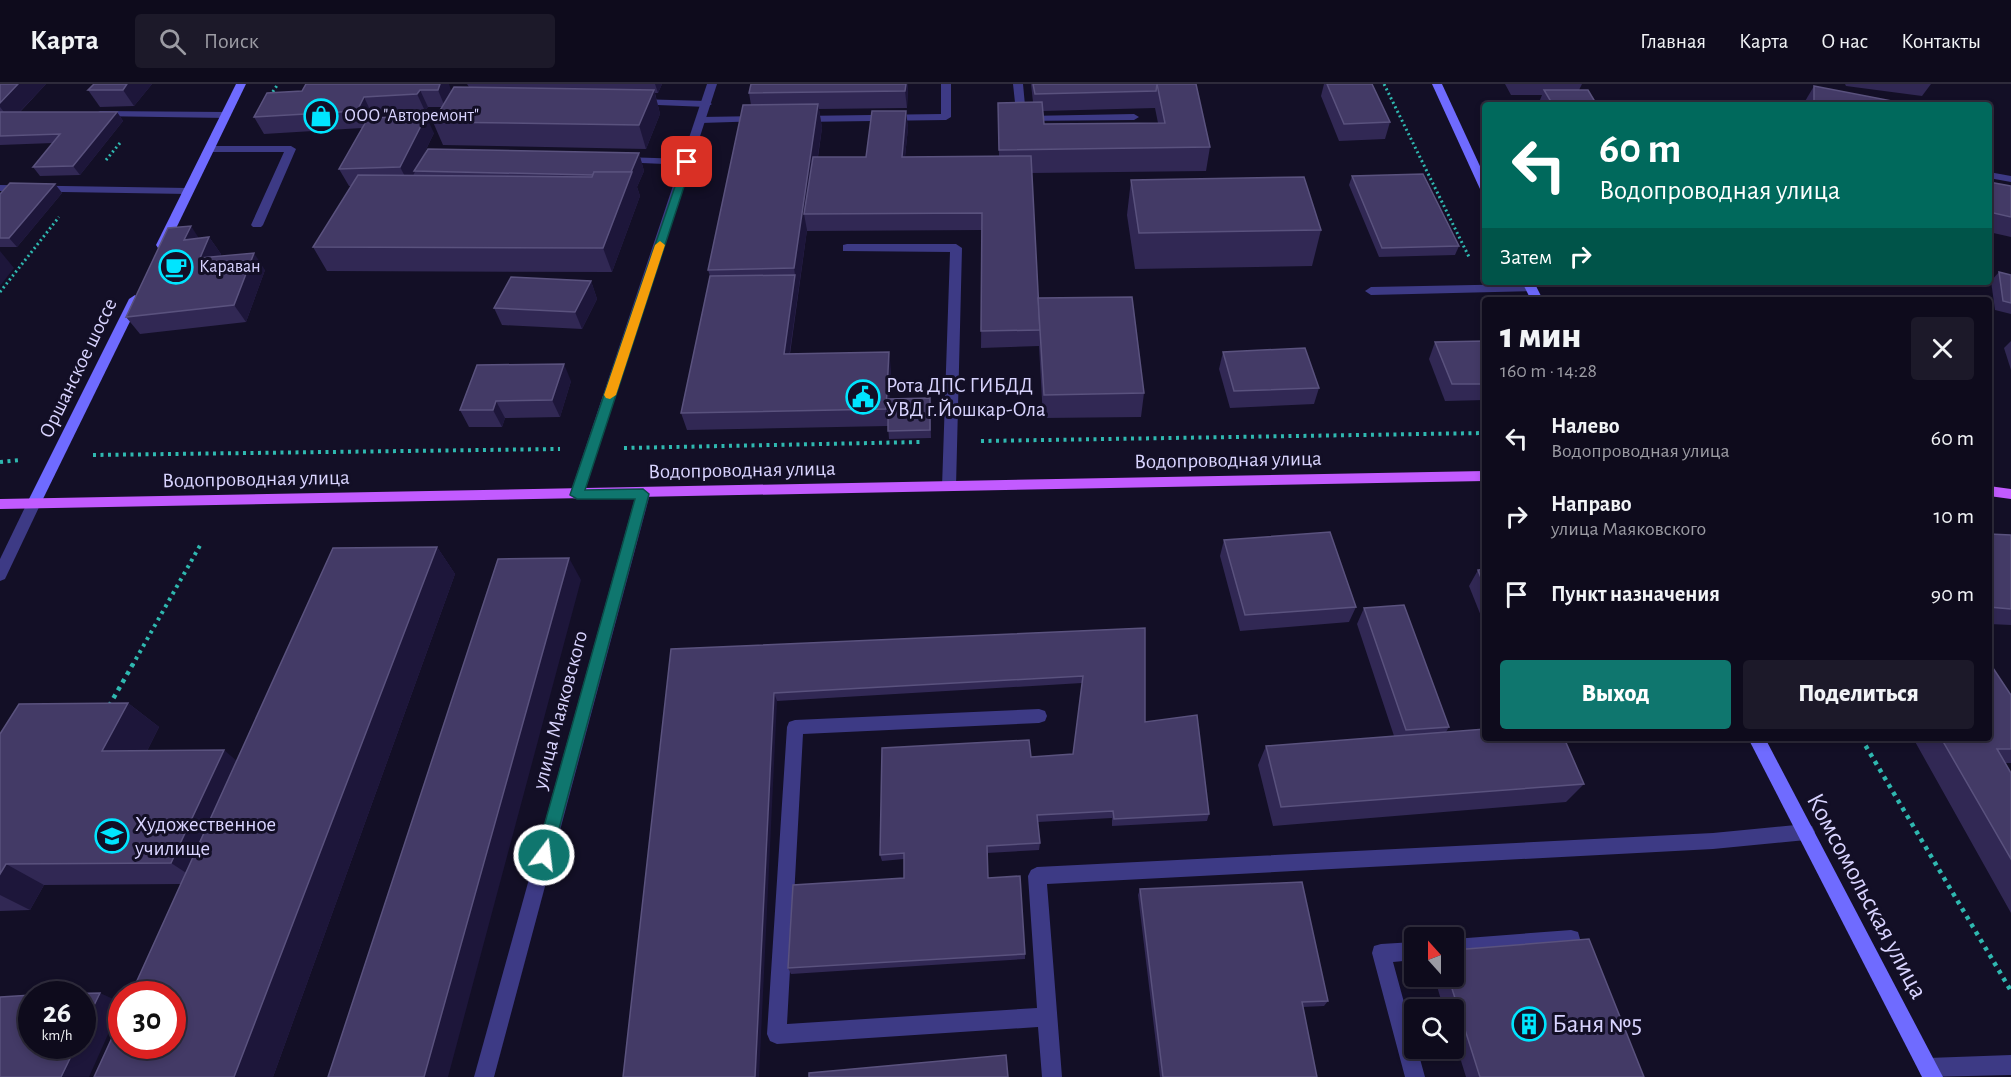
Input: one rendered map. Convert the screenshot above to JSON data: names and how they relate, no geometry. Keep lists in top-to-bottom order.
{
  "streets": {
    "main road": ["Водопроводная улица"],
    "street": ["Оршанское шоссе", "улица Маяковского", "Комсомольская улица"]
  },
  "crossings": [
    ["Оршанское шоссе", "Водопроводная улица"],
    ["Водопроводная улица", "улица Маяковского"]
  ],
  "places": {
    "shop": ["ООО \"Авторемонт\""],
    "cafe": ["Караван"],
    "public building": ["Рота ДПС ГИБДД УВД г.Йошкар-Ола"],
    "school or university": ["Художественное училище"],
    "building": ["Баня №5"]
  },
  "north": "top",
  "page": {
    "header": "Карта",
    "search": "Поиск",
    "nav": [
      "Главная",
      "Карта",
      "О нас",
      "Контакты"
    ],
    "turn": ["60 m", "Водопроводная улица"],
    "then": "Затем",
    "heading": ["1 мин", "160 m · 14:28"],
    "list": [
      {
        "name": "Налево",
        "note": "Водопроводная улица",
        "value": "60 m"
      },
      {
        "name": "Направо",
        "note": "улица Маяковского",
        "value": "10 m"
      },
      {
        "name": "Пункт назначения",
        "value": "90 m"
      }
    ],
    "buttons": ["Выход", "Поделиться"],
    "speed": "26 km/h",
    "limit": "30"
  }
}
